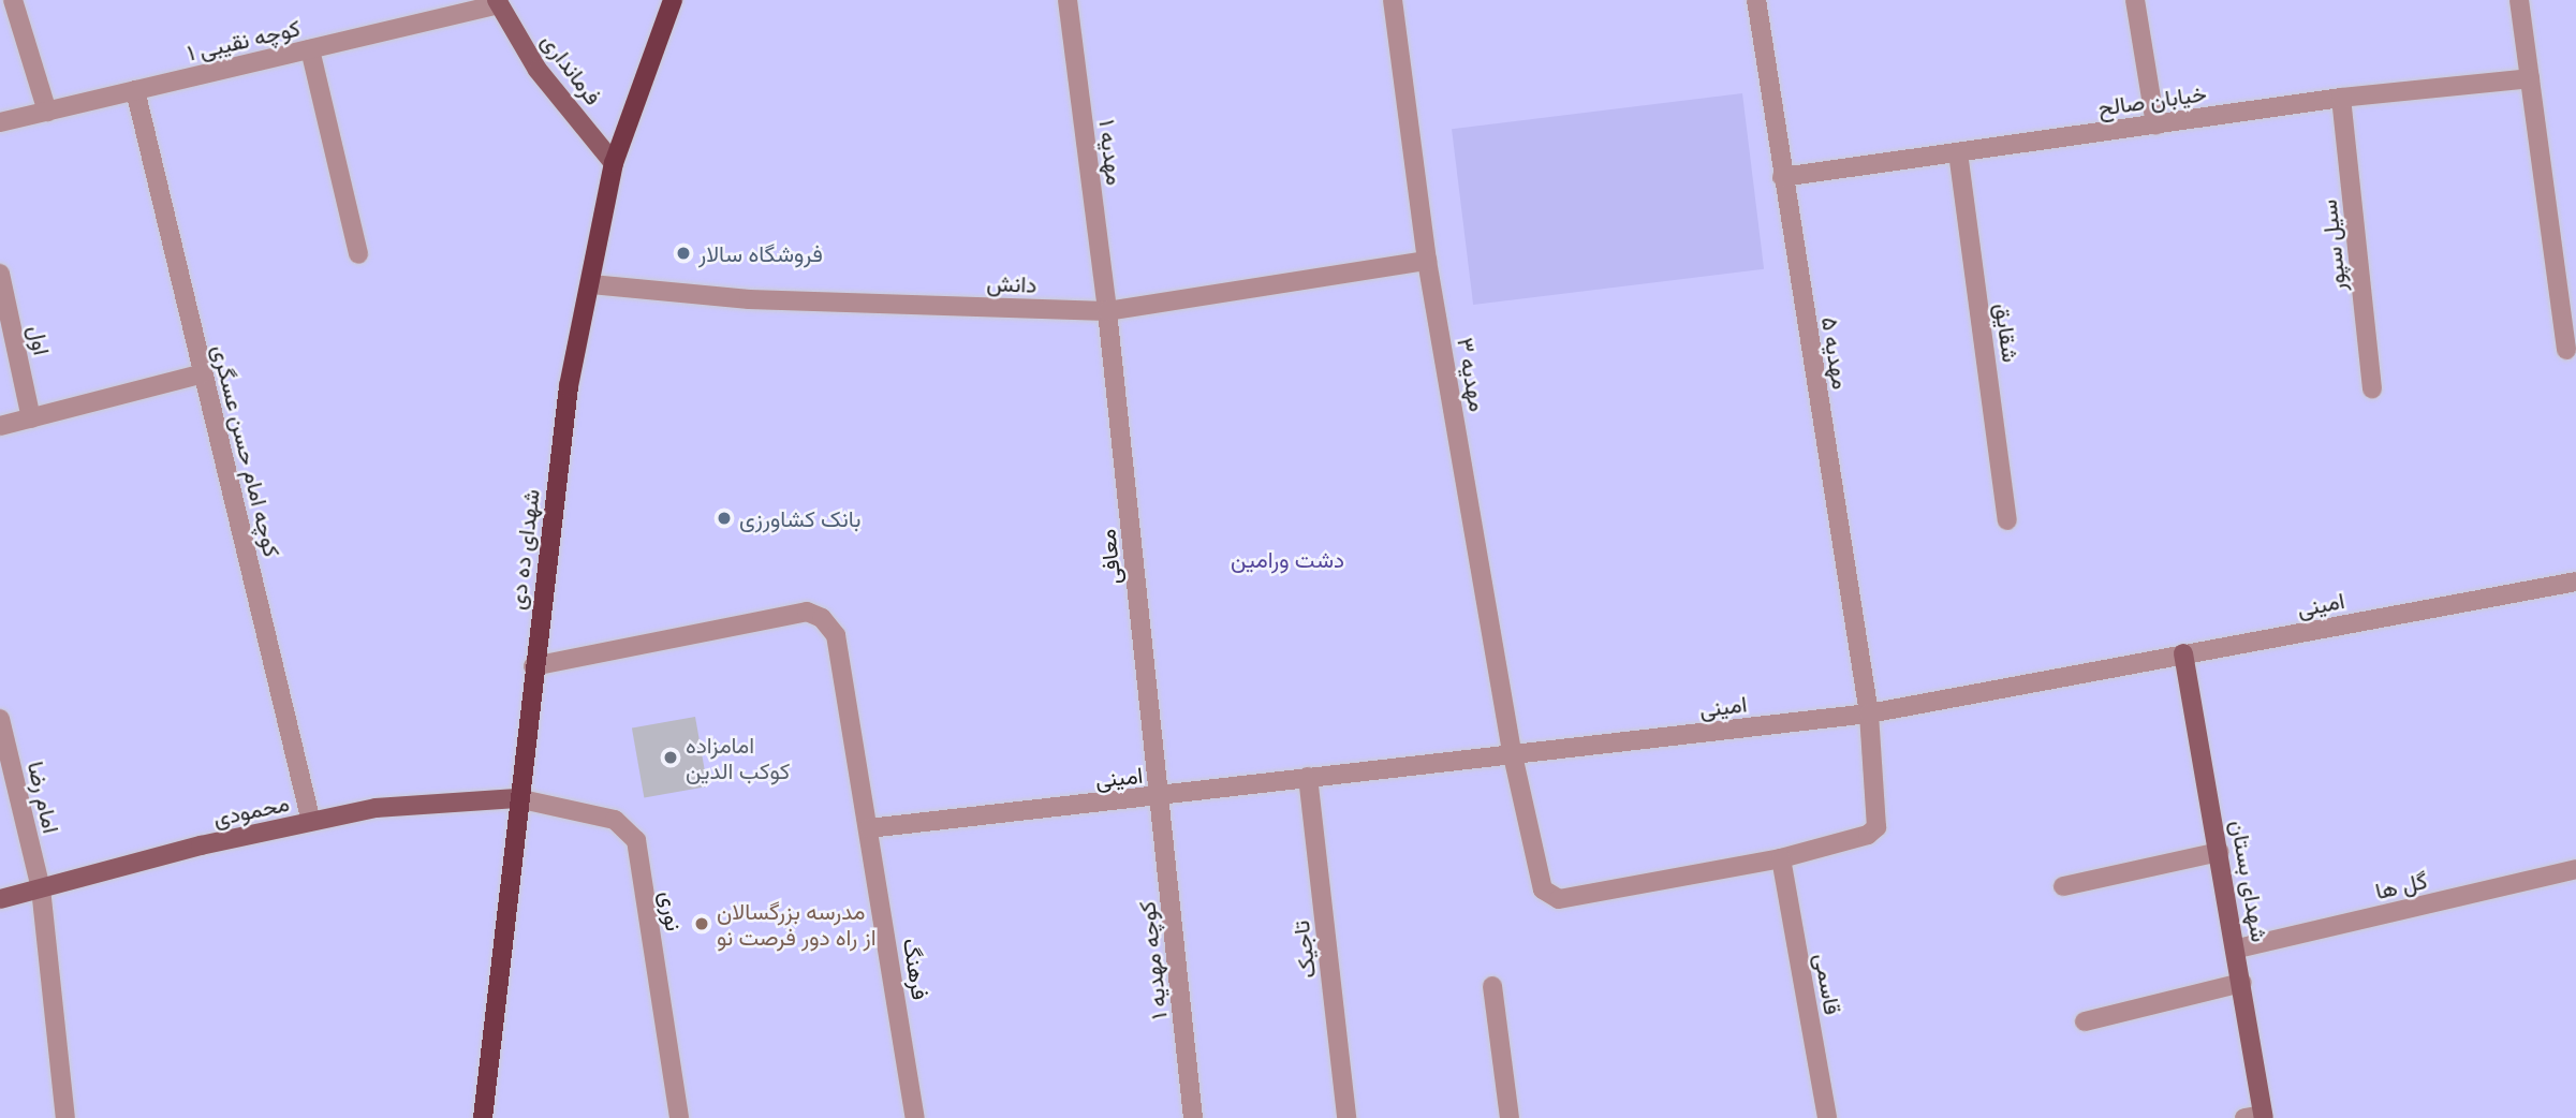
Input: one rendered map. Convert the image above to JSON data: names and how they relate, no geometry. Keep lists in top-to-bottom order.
{
  "streets": {
    "main road": ["شهدای ده دی"],
    "street": [
      "کوچه نقیبی ۱",
      "فرمانداری",
      "خیابان صالح",
      "مهدیه ۱",
      "سیل سپور",
      "دانش",
      "شقایق",
      "اول",
      "مهدیه ۵",
      "مهدیه ۳",
      "کوچه امام حسن عسگری",
      "معافی",
      "امینی",
      "امام رضا",
      "محمودی",
      "شهدای بستان",
      "گل ها",
      "نوری",
      "تاجیک",
      "کوچه مهدیه ۱",
      "فرهنگ",
      "قاسمی"
    ]
  },
  "crossings": [
    ["کوچه نقیبی ۱", "فرمانداری"],
    ["کوچه نقیبی ۱", "کوچه امام حسن عسگری"],
    ["فرمانداری", "شهدای ده دی"],
    ["خیابان صالح", "سیل سپور"],
    ["خیابان صالح", "شقایق"],
    ["خیابان صالح", "مهدیه ۵"],
    ["مهدیه ۱", "دانش"],
    ["مهدیه ۱", "معافی"],
    ["دانش", "مهدیه ۳"],
    ["دانش", "شهدای ده دی"],
    ["دانش", "معافی"],
    ["مهدیه ۵", "مهدیه ۳"],
    ["مهدیه ۵", "امینی"],
    ["مهدیه ۵", "قاسمی"],
    ["مهدیه ۳", "امینی"],
    ["مهدیه ۳", "قاسمی"],
    ["کوچه امام حسن عسگری", "محمودی"],
    ["شهدای ده دی", "محمودی"],
    ["شهدای ده دی", "نوری"],
    ["شهدای ده دی", "فرهنگ"],
    ["معافی", "امینی"],
    ["معافی", "کوچه مهدیه ۱"],
    ["امینی", "شهدای بستان"],
    ["امینی", "تاجیک"],
    ["امینی", "کوچه مهدیه ۱"],
    ["امینی", "فرهنگ"],
    ["امام رضا", "محمودی"],
    ["محمودی", "نوری"],
    ["شهدای بستان", "گل ها"]
  ],
  "parks": ["دشت ورامین"],
  "places": [
    "فروشگاه سالار",
    "بانک کشاورزی",
    "امامزاده کوکب الدین",
    "مدرسه بزرگسالان از راه دور فرصت نو"
  ]
}
